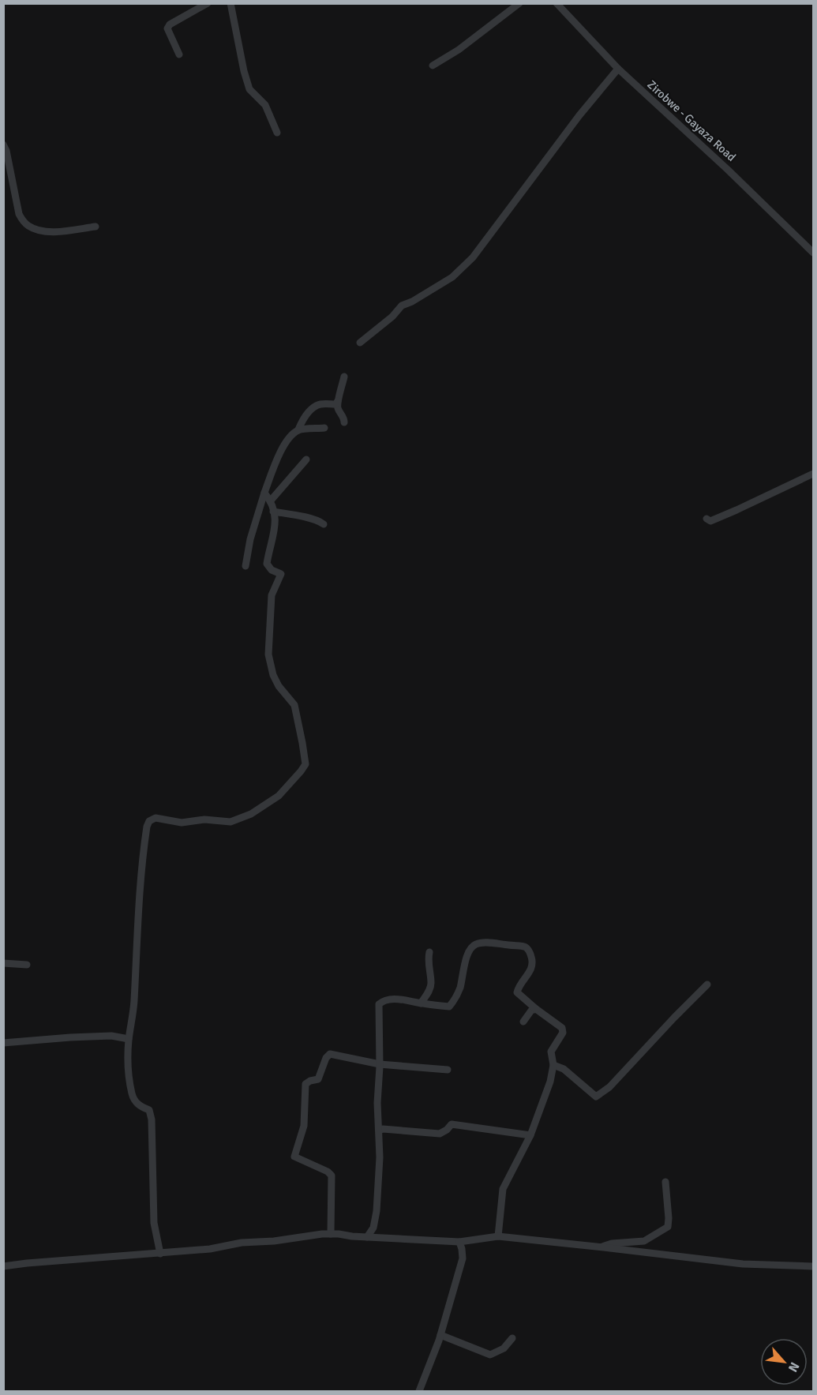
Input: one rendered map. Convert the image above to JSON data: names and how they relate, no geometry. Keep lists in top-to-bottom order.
{
  "streets": {
    "street": ["Zirobwe - Gayaza Road"]
  },
  "north": "bottom right"
}
